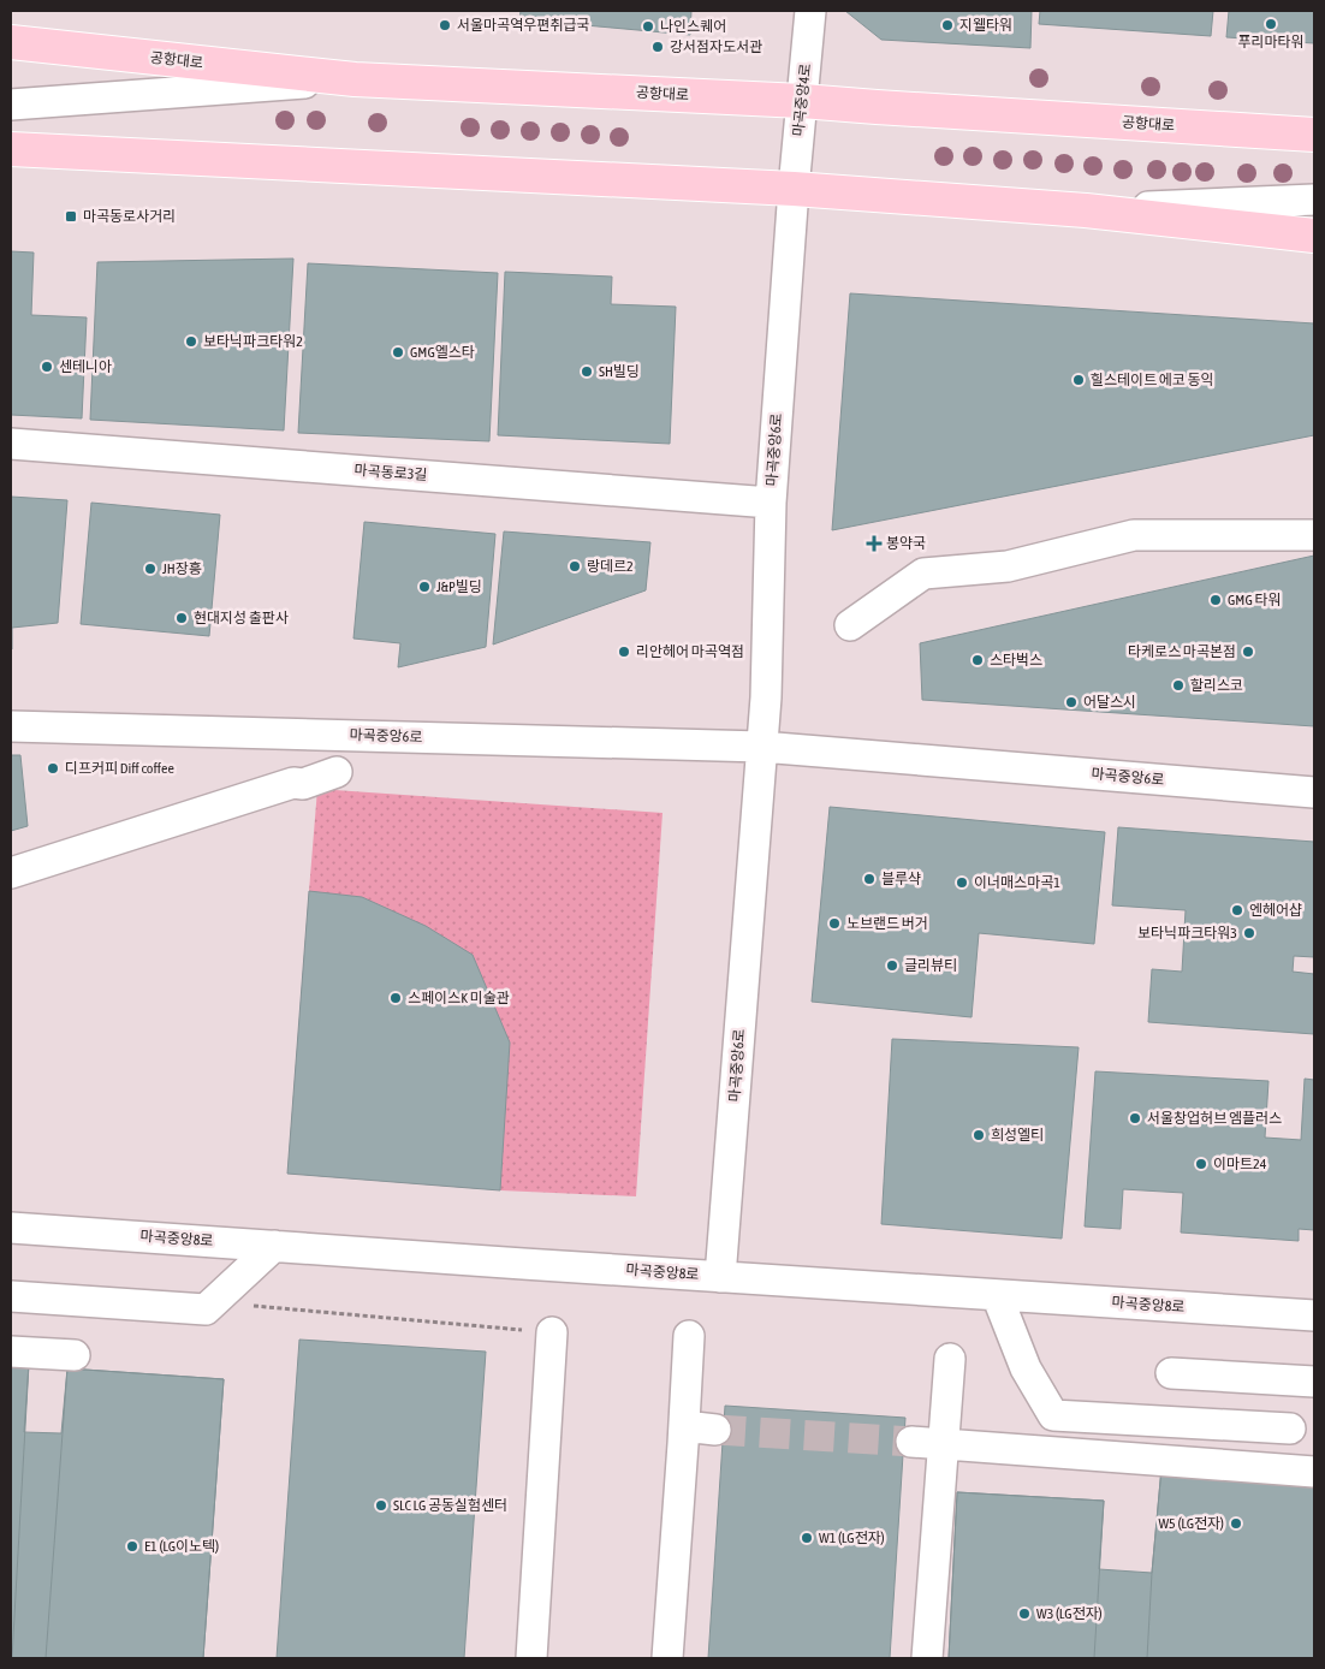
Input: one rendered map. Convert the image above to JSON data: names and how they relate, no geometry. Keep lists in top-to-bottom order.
{
  "streets": {
    "main road": ["공항대로"],
    "street": [
      "마곡중앙4로",
      "마곡중앙6로",
      "마곡동로3길",
      "마곡중앙8로"
    ]
  },
  "crossings": [
    ["공항대로", "마곡중앙4로"],
    ["마곡중앙4로", "마곡중앙6로"],
    ["마곡중앙6로", "마곡동로3길"],
    ["마곡중앙6로", "마곡중앙8로"]
  ],
  "places": {
    "other": [
      "푸리마타워",
      "서울마곡역우편취급국",
      "지웰타워",
      "나인스퀘어",
      "강서점자도서관",
      "보타닉파크타워2",
      "GMG엘스타",
      "센테니아",
      "SH빌딩",
      "힐스테이트 에코 동익",
      "랑데르2",
      "JH장흥",
      "J&P빌딩",
      "GMG 타워",
      "현대지성 출판사",
      "리안헤어 마곡역점",
      "타케로스 마곡본점",
      "스타벅스",
      "할리스코",
      "어달스시",
      "디프커피 Diff coffee",
      "블루샥",
      "이너매스마곡1",
      "엔헤어샵",
      "노브랜드 버거",
      "보타닉파크타워3",
      "글리뷰티",
      "스페이스K 미술관",
      "서울창업허브 엠플러스",
      "희성엘티",
      "이마트24",
      "SLC LG 공동실험센터",
      "W5 (LG전자)",
      "W1 (LG전자)",
      "E1 (LG이노텍)",
      "W3 (LG전자)"
    ],
    "transit": ["마곡동로사거리"],
    "health": ["봉약국"]
  }
}
